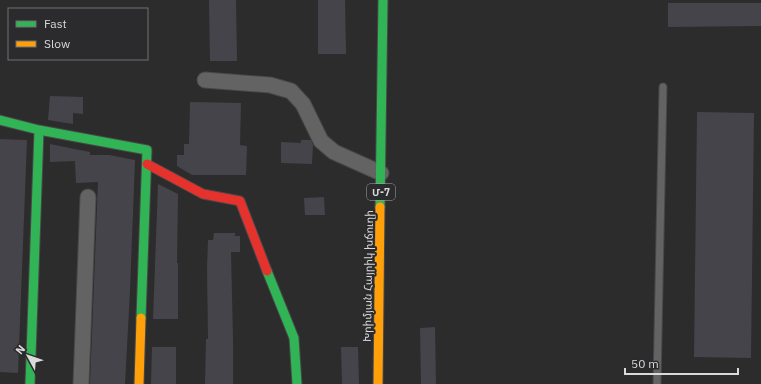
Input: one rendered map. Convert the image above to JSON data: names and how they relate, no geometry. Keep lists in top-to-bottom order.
{
  "streets": {
    "main road": ["Մ-7", "Խրիմյան Հայրիկ խճուղի"]
  },
  "legend": ["Fast", "Slow"],
  "scale_bar": "50 m",
  "north": "top left"
}
